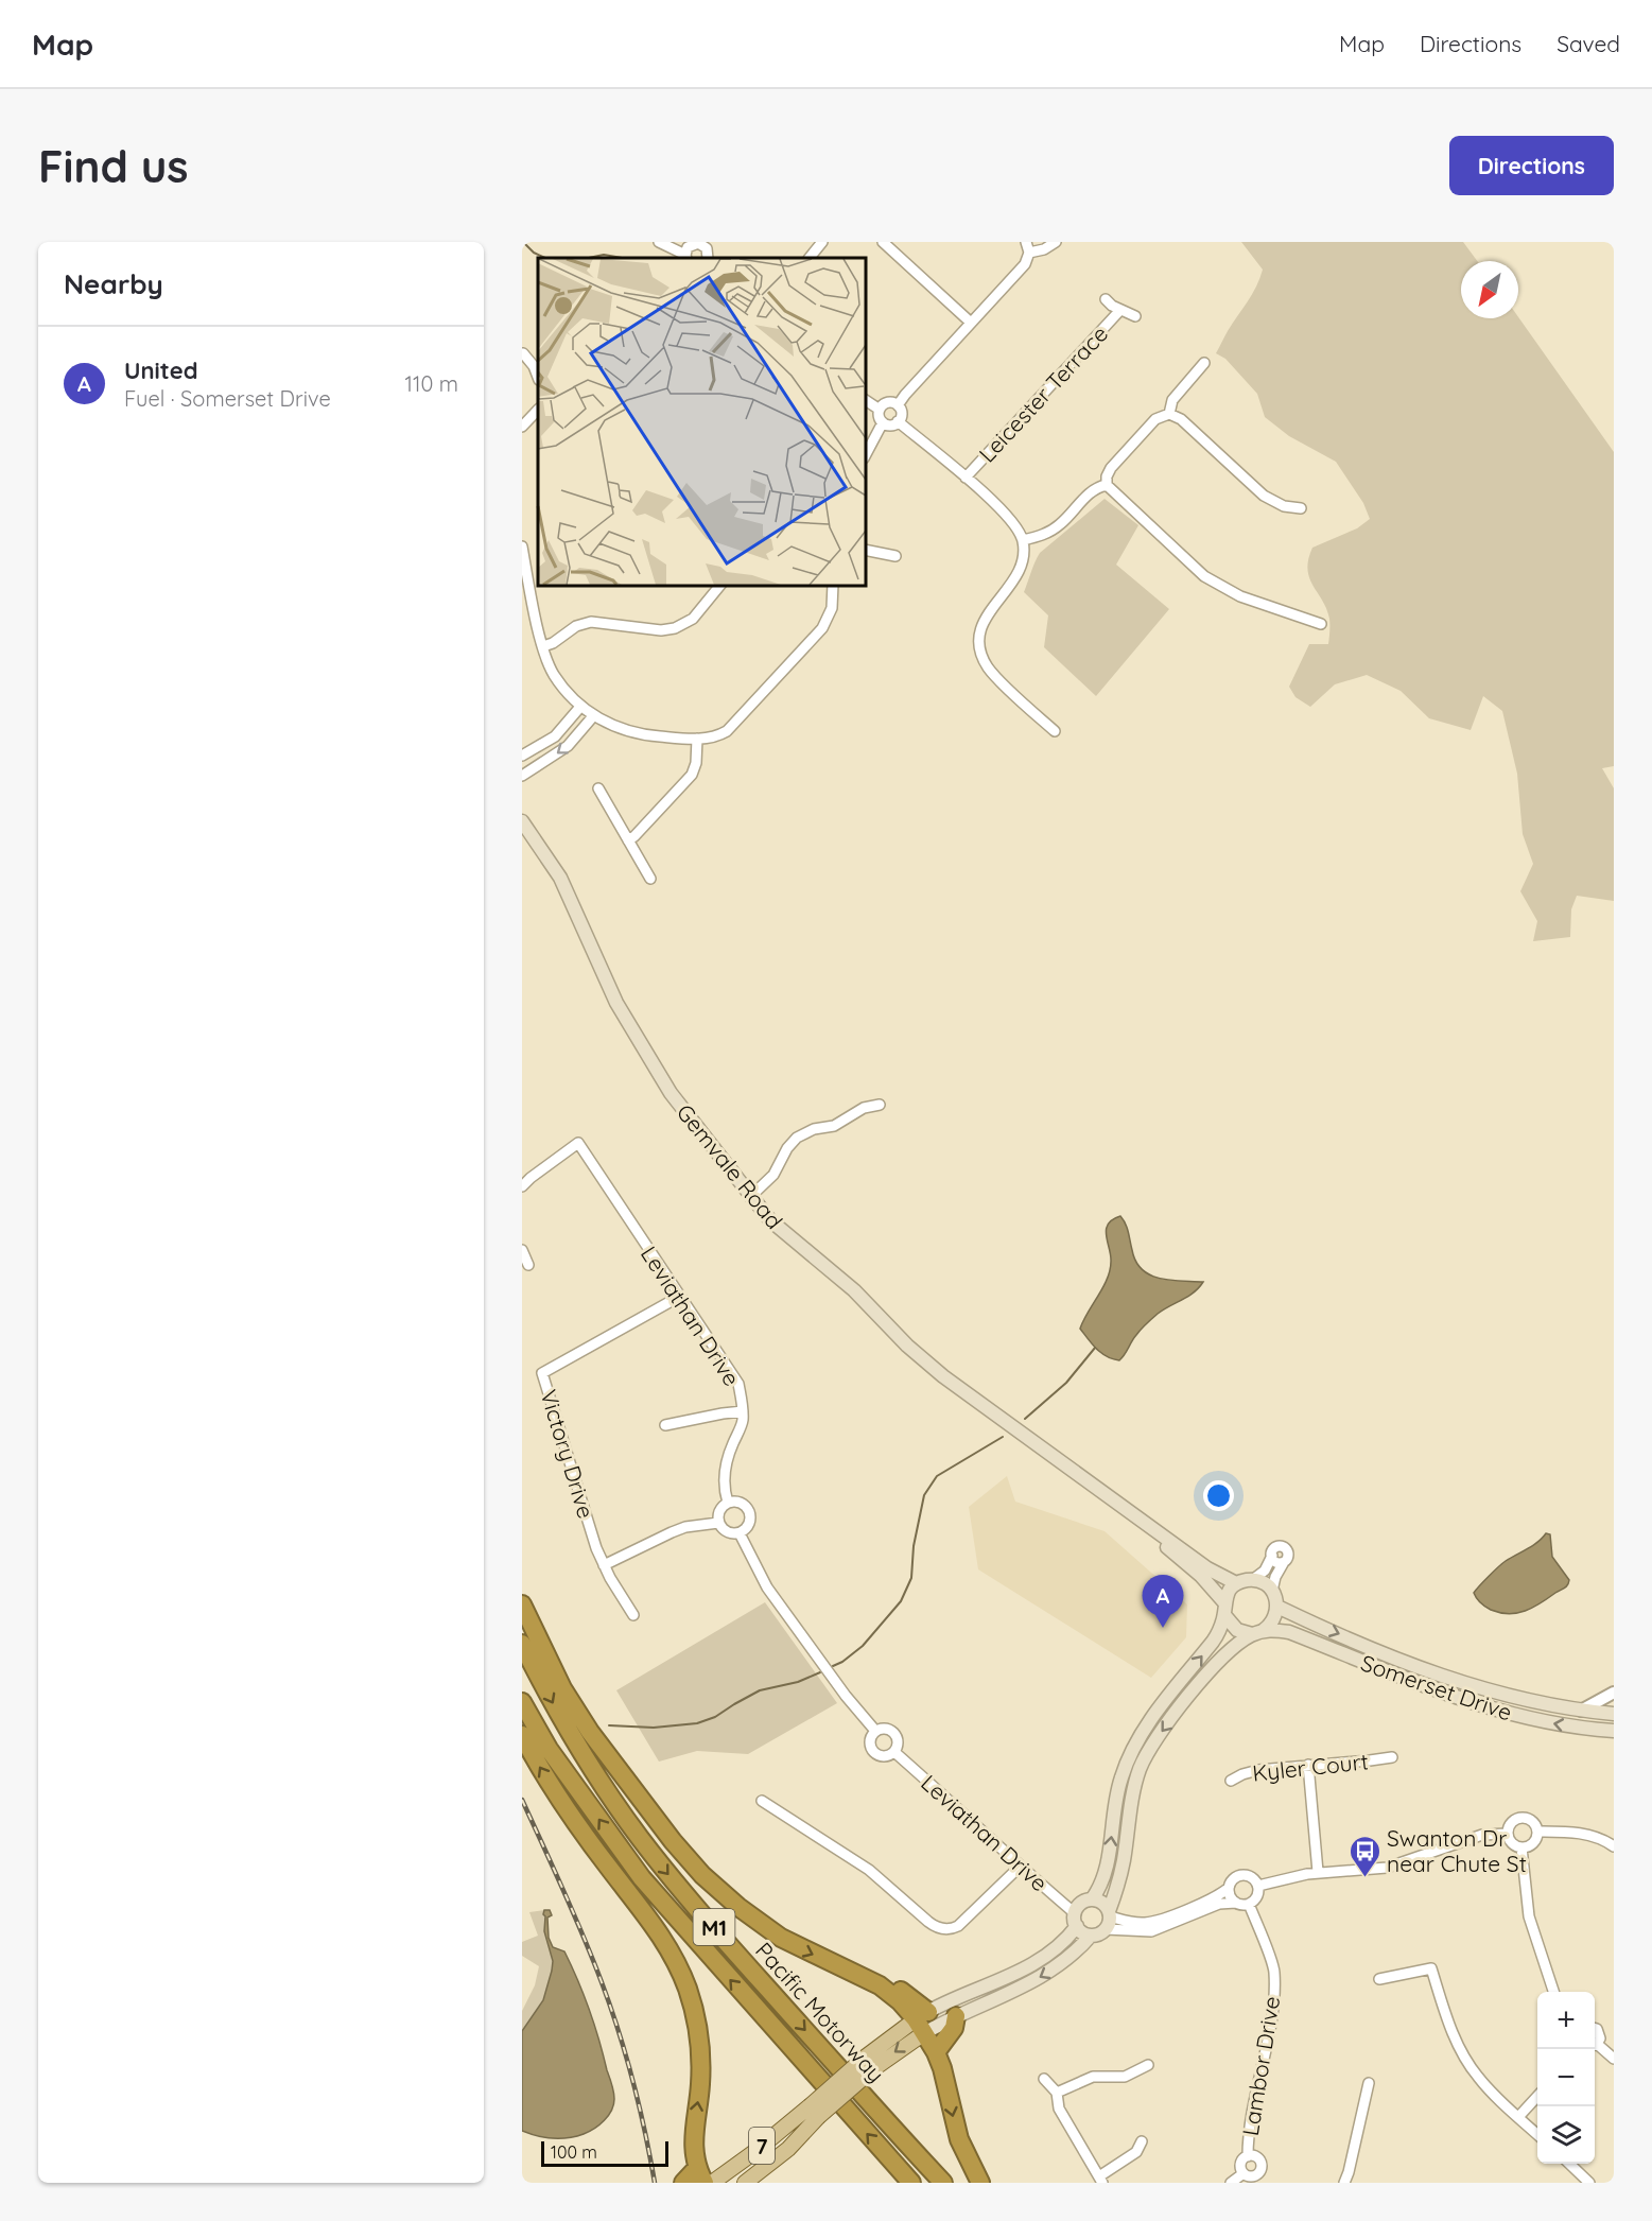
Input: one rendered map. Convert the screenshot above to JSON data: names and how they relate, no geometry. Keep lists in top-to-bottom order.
{
  "streets": {
    "highway": ["M1", "Pacific Motorway"],
    "main road": ["Gemvale Road", "Somerset Drive", "7"],
    "street": [
      "Leicester Terrace",
      "Leviathan Drive",
      "Victory Drive",
      "Kyler Court",
      "Lambor Drive"
    ]
  },
  "crossings": [
    ["Gemvale Road", "Somerset Drive"],
    ["Leviathan Drive", "Victory Drive"]
  ],
  "places": {
    "bus stop": ["Swanton Dr near Chute St"]
  },
  "scale_bar": "100 m",
  "north": "bottom left",
  "page": {
    "header": "Map",
    "nav": ["Map", "Directions", "Saved"],
    "buttons": "Directions",
    "title": "Find us",
    "heading": "Nearby",
    "list": [
      {
        "mark": "A",
        "name": "United",
        "note": "Fuel · Somerset Drive",
        "value": "110 m"
      }
    ],
    "pins": "A",
    "map_buttons": ["+", "−"],
    "scale": "100 m"
  }
}
